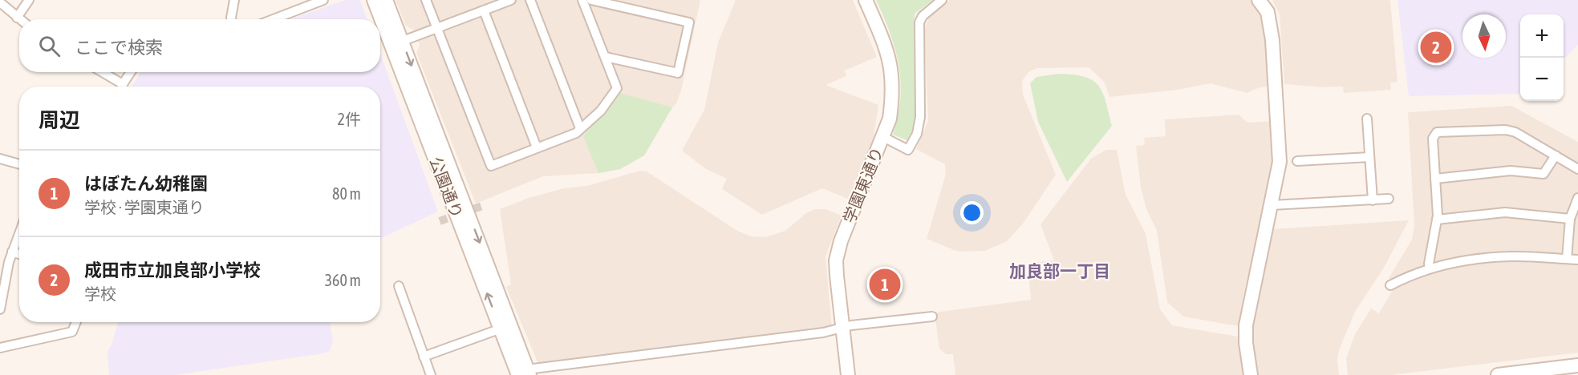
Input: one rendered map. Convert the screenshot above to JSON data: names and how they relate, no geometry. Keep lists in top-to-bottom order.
{
  "streets": {
    "street": ["学園東通り", "公園通り"]
  },
  "districts": ["加良部一丁目"],
  "north": "bottom",
  "page": {
    "map_buttons": ["+", "−"],
    "search": "ここで検索",
    "pins": ["2", "1"],
    "heading": ["周辺", "2件"],
    "list": [
      {
        "mark": "1",
        "name": "はぼたん幼稚園",
        "note": "学校 · 学園東通り",
        "value": "80 m"
      },
      {
        "mark": "2",
        "name": "成田市立加良部小学校",
        "note": "学校",
        "value": "360 m"
      }
    ]
  }
}
